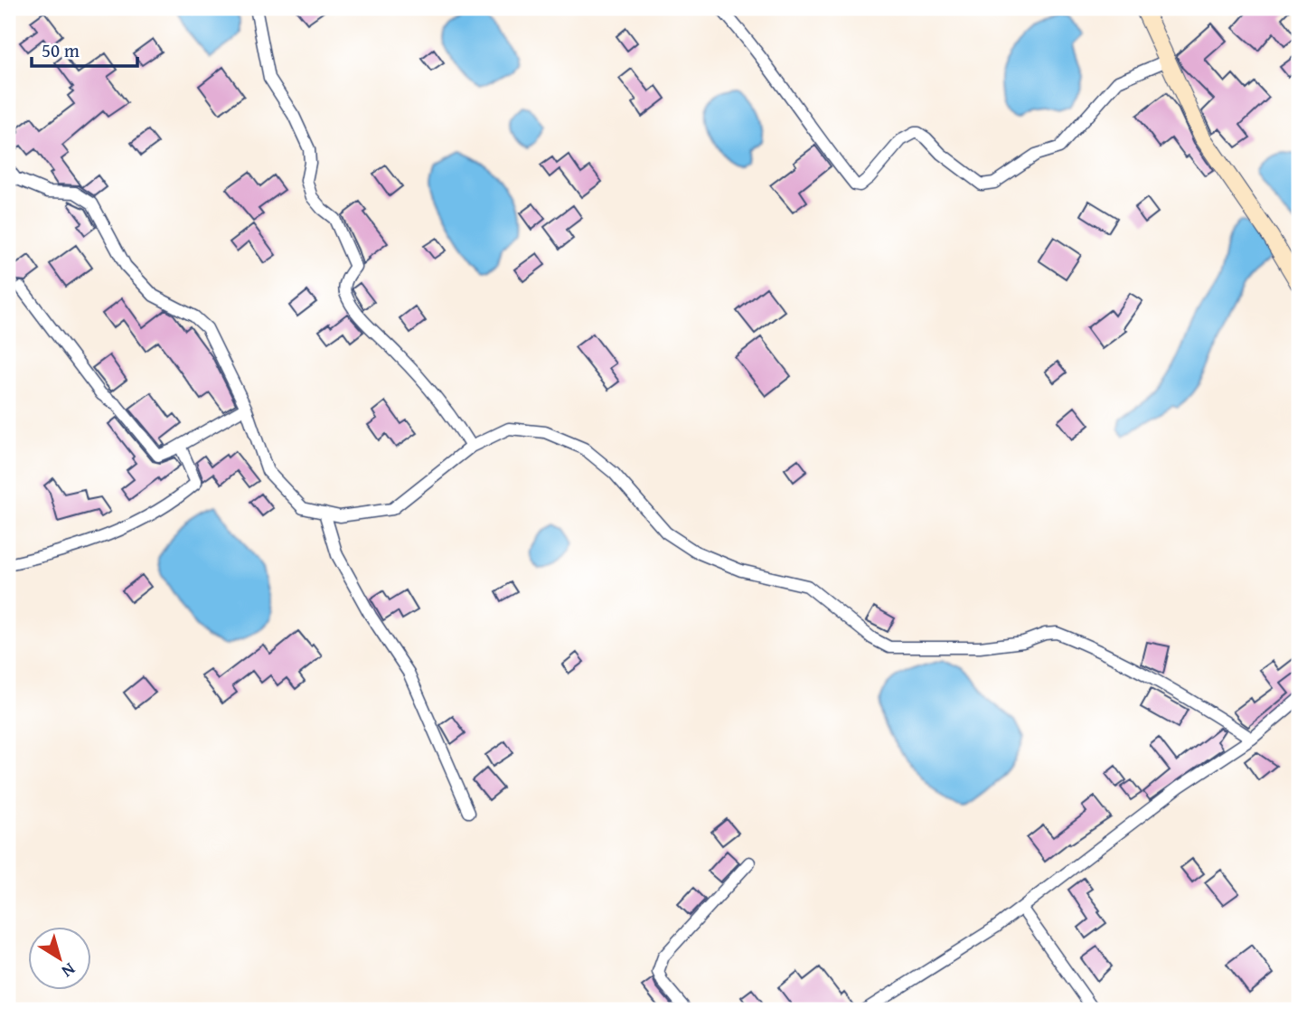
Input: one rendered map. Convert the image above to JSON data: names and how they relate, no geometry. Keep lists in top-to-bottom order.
{
  "scale_bar": "50 m",
  "north": "bottom right"
}
